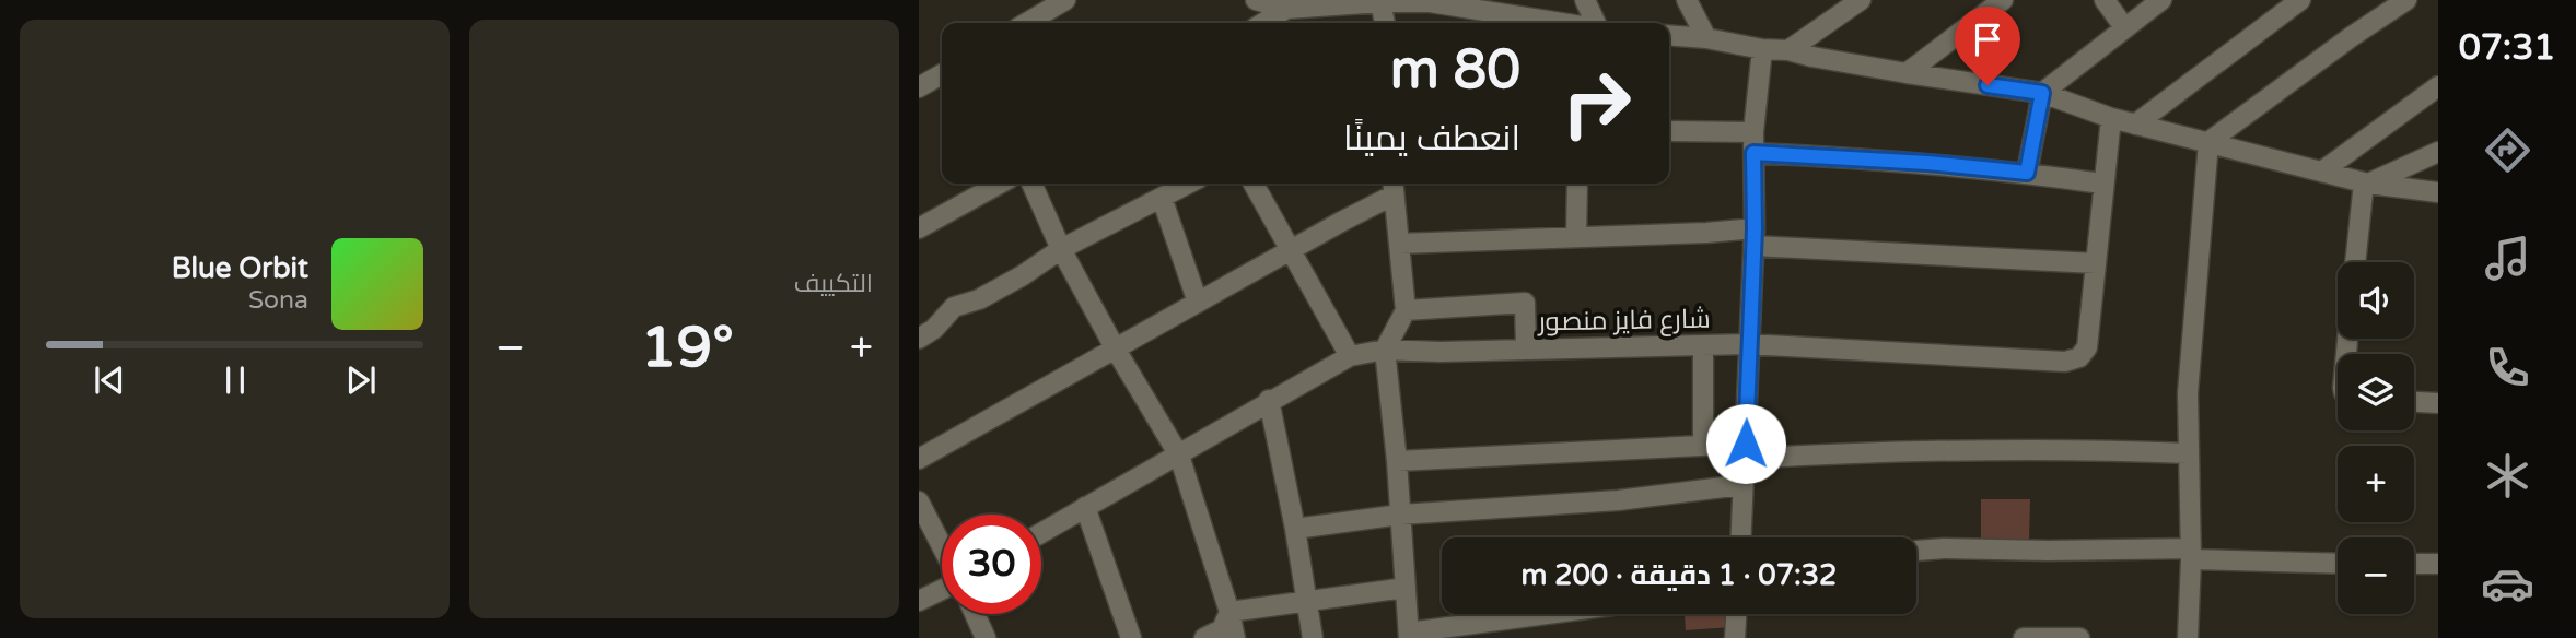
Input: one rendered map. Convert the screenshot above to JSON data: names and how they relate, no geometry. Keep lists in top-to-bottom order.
{
  "streets": {
    "street": ["شارع فايز منصور"]
  },
  "page": {
    "tabs": "07:31",
    "tile": "التكييف",
    "turn": ["80 m", "انعطف يمينًا"],
    "song": ["Blue Orbit", "Sona"],
    "map_buttons": ["+", "−"],
    "heat": ["−", "19°", "+"],
    "limit": "30",
    "trip": "07:32 · 1 دقيقة · 200 m"
  }
}
